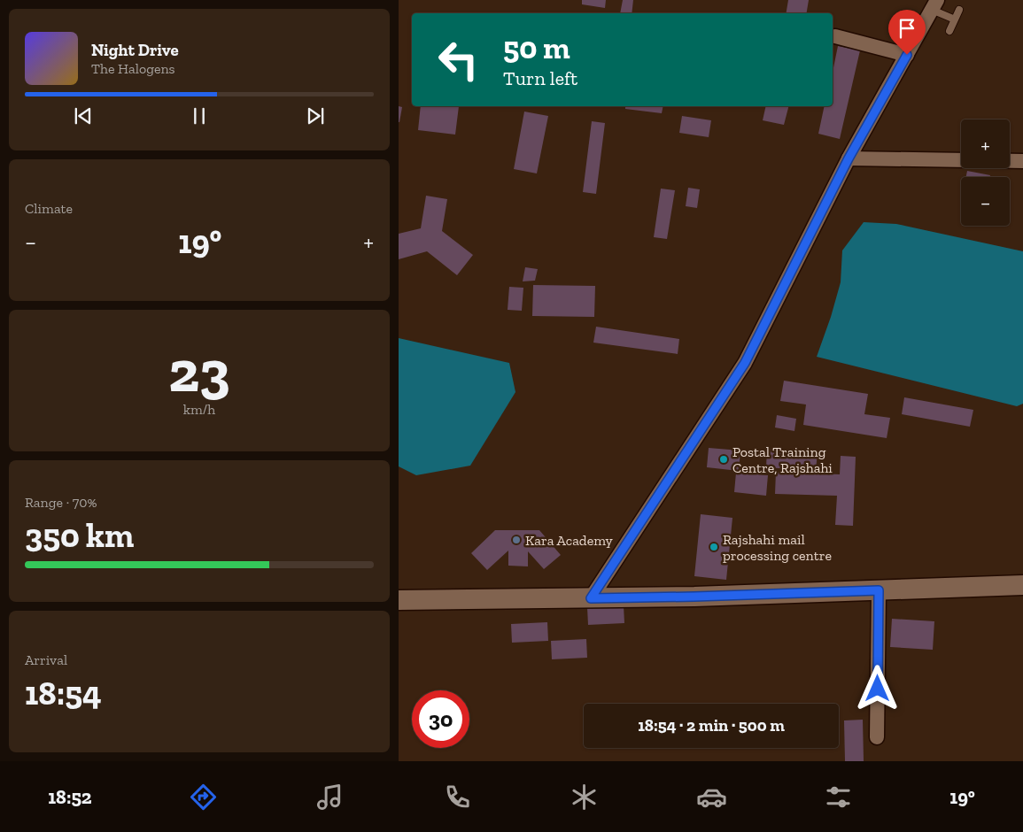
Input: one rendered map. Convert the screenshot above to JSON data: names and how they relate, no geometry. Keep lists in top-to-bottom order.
{
  "places": ["Postal Training Centre, Rajshahi", "Kara Academy", "Rajshahi mail processing centre"],
  "page": {
    "turn": ["50 m", "Turn left"],
    "song": ["Night Drive", "The Halogens"],
    "map_buttons": ["+", "−"],
    "tile": [
      "Climate",
      ["23", "km/h"],
      ["Range · 70%", "350 km"],
      ["Arrival", "18:54"]
    ],
    "heat": ["−", "19°", "+"],
    "limit": "30",
    "trip": "18:54 · 2 min · 500 m",
    "tabs": ["18:52", "19°"]
  }
}
